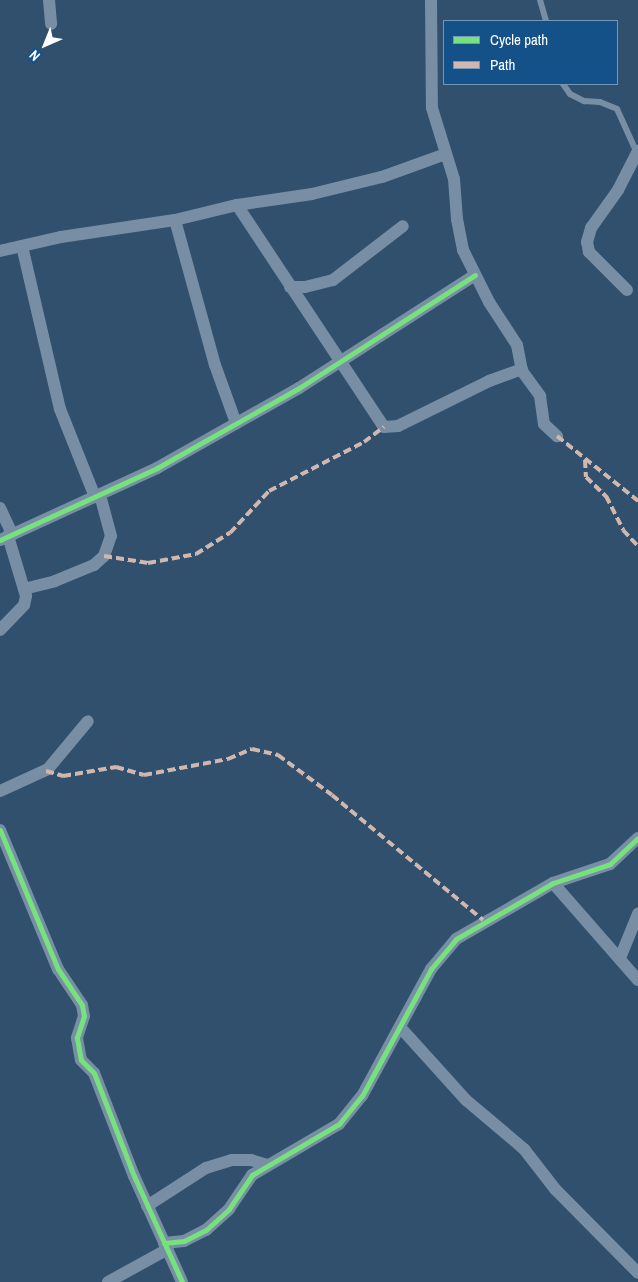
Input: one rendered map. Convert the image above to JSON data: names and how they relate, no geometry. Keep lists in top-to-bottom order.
{
  "legend": ["Cycle path", "Path"],
  "north": "bottom left"
}
